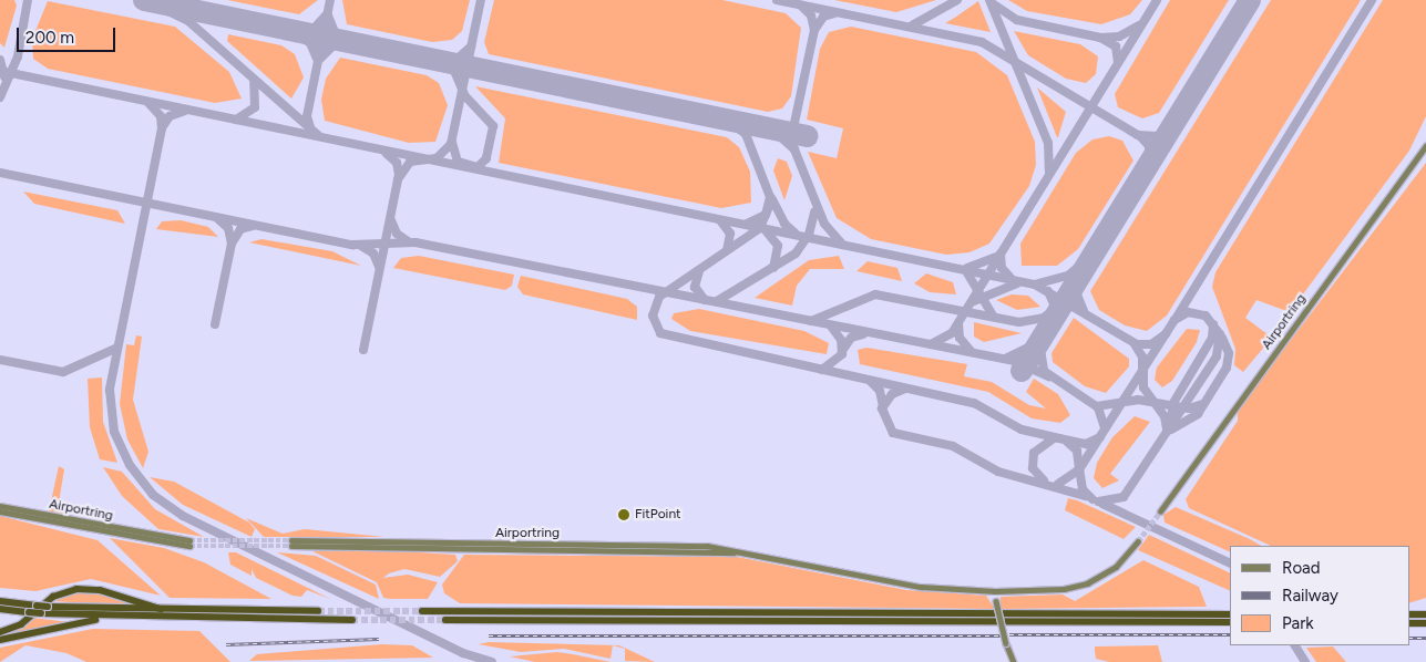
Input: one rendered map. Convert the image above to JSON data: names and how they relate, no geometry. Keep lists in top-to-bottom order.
{
  "streets": {
    "street": ["Airportring"]
  },
  "places": ["FitPoint"],
  "legend": ["Road", "Railway", "Park"],
  "scale_bar": "200 m"
}
